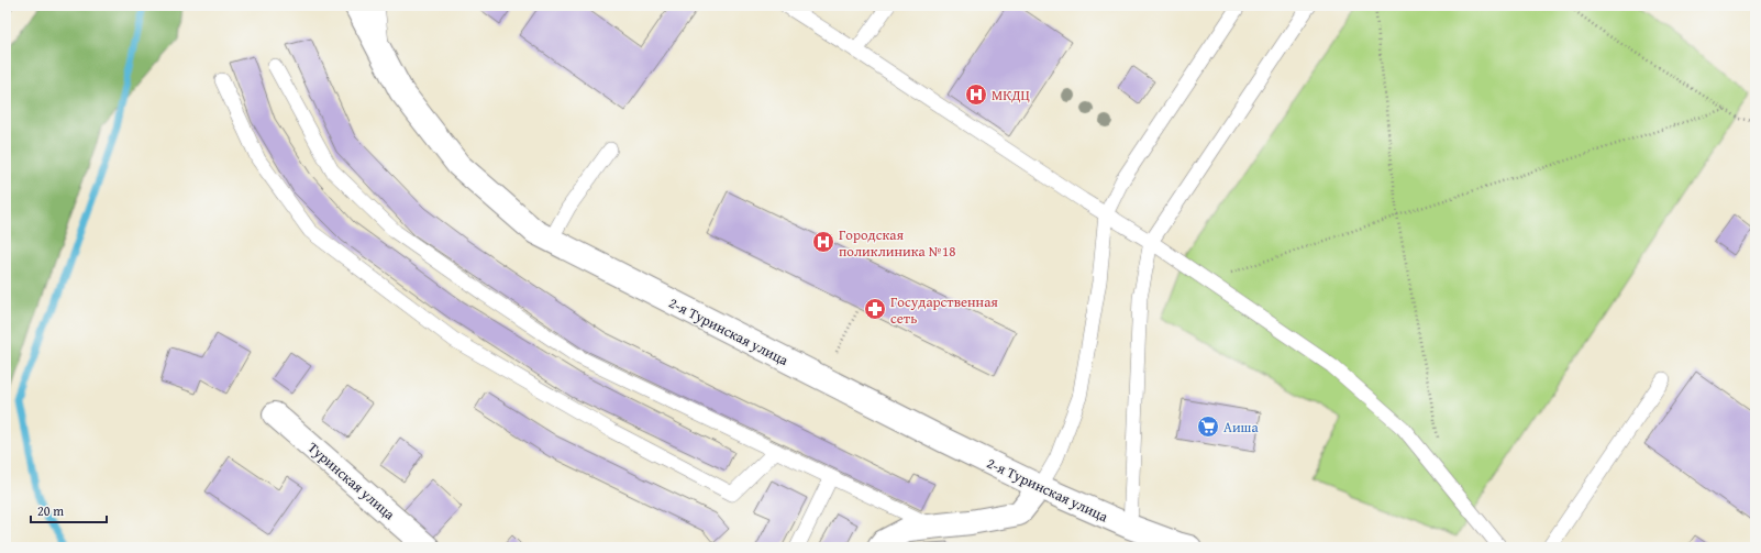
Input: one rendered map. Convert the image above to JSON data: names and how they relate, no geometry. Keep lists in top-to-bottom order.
{
  "streets": {
    "street": ["2-я Туринская улица", "Туринская улица"]
  },
  "places": {
    "hospital": ["МКДЦ", "Городская поликлиника №18"],
    "pharmacy": ["Государственная сеть"],
    "supermarket": ["Аиша"]
  },
  "scale_bar": "20 m"
}
